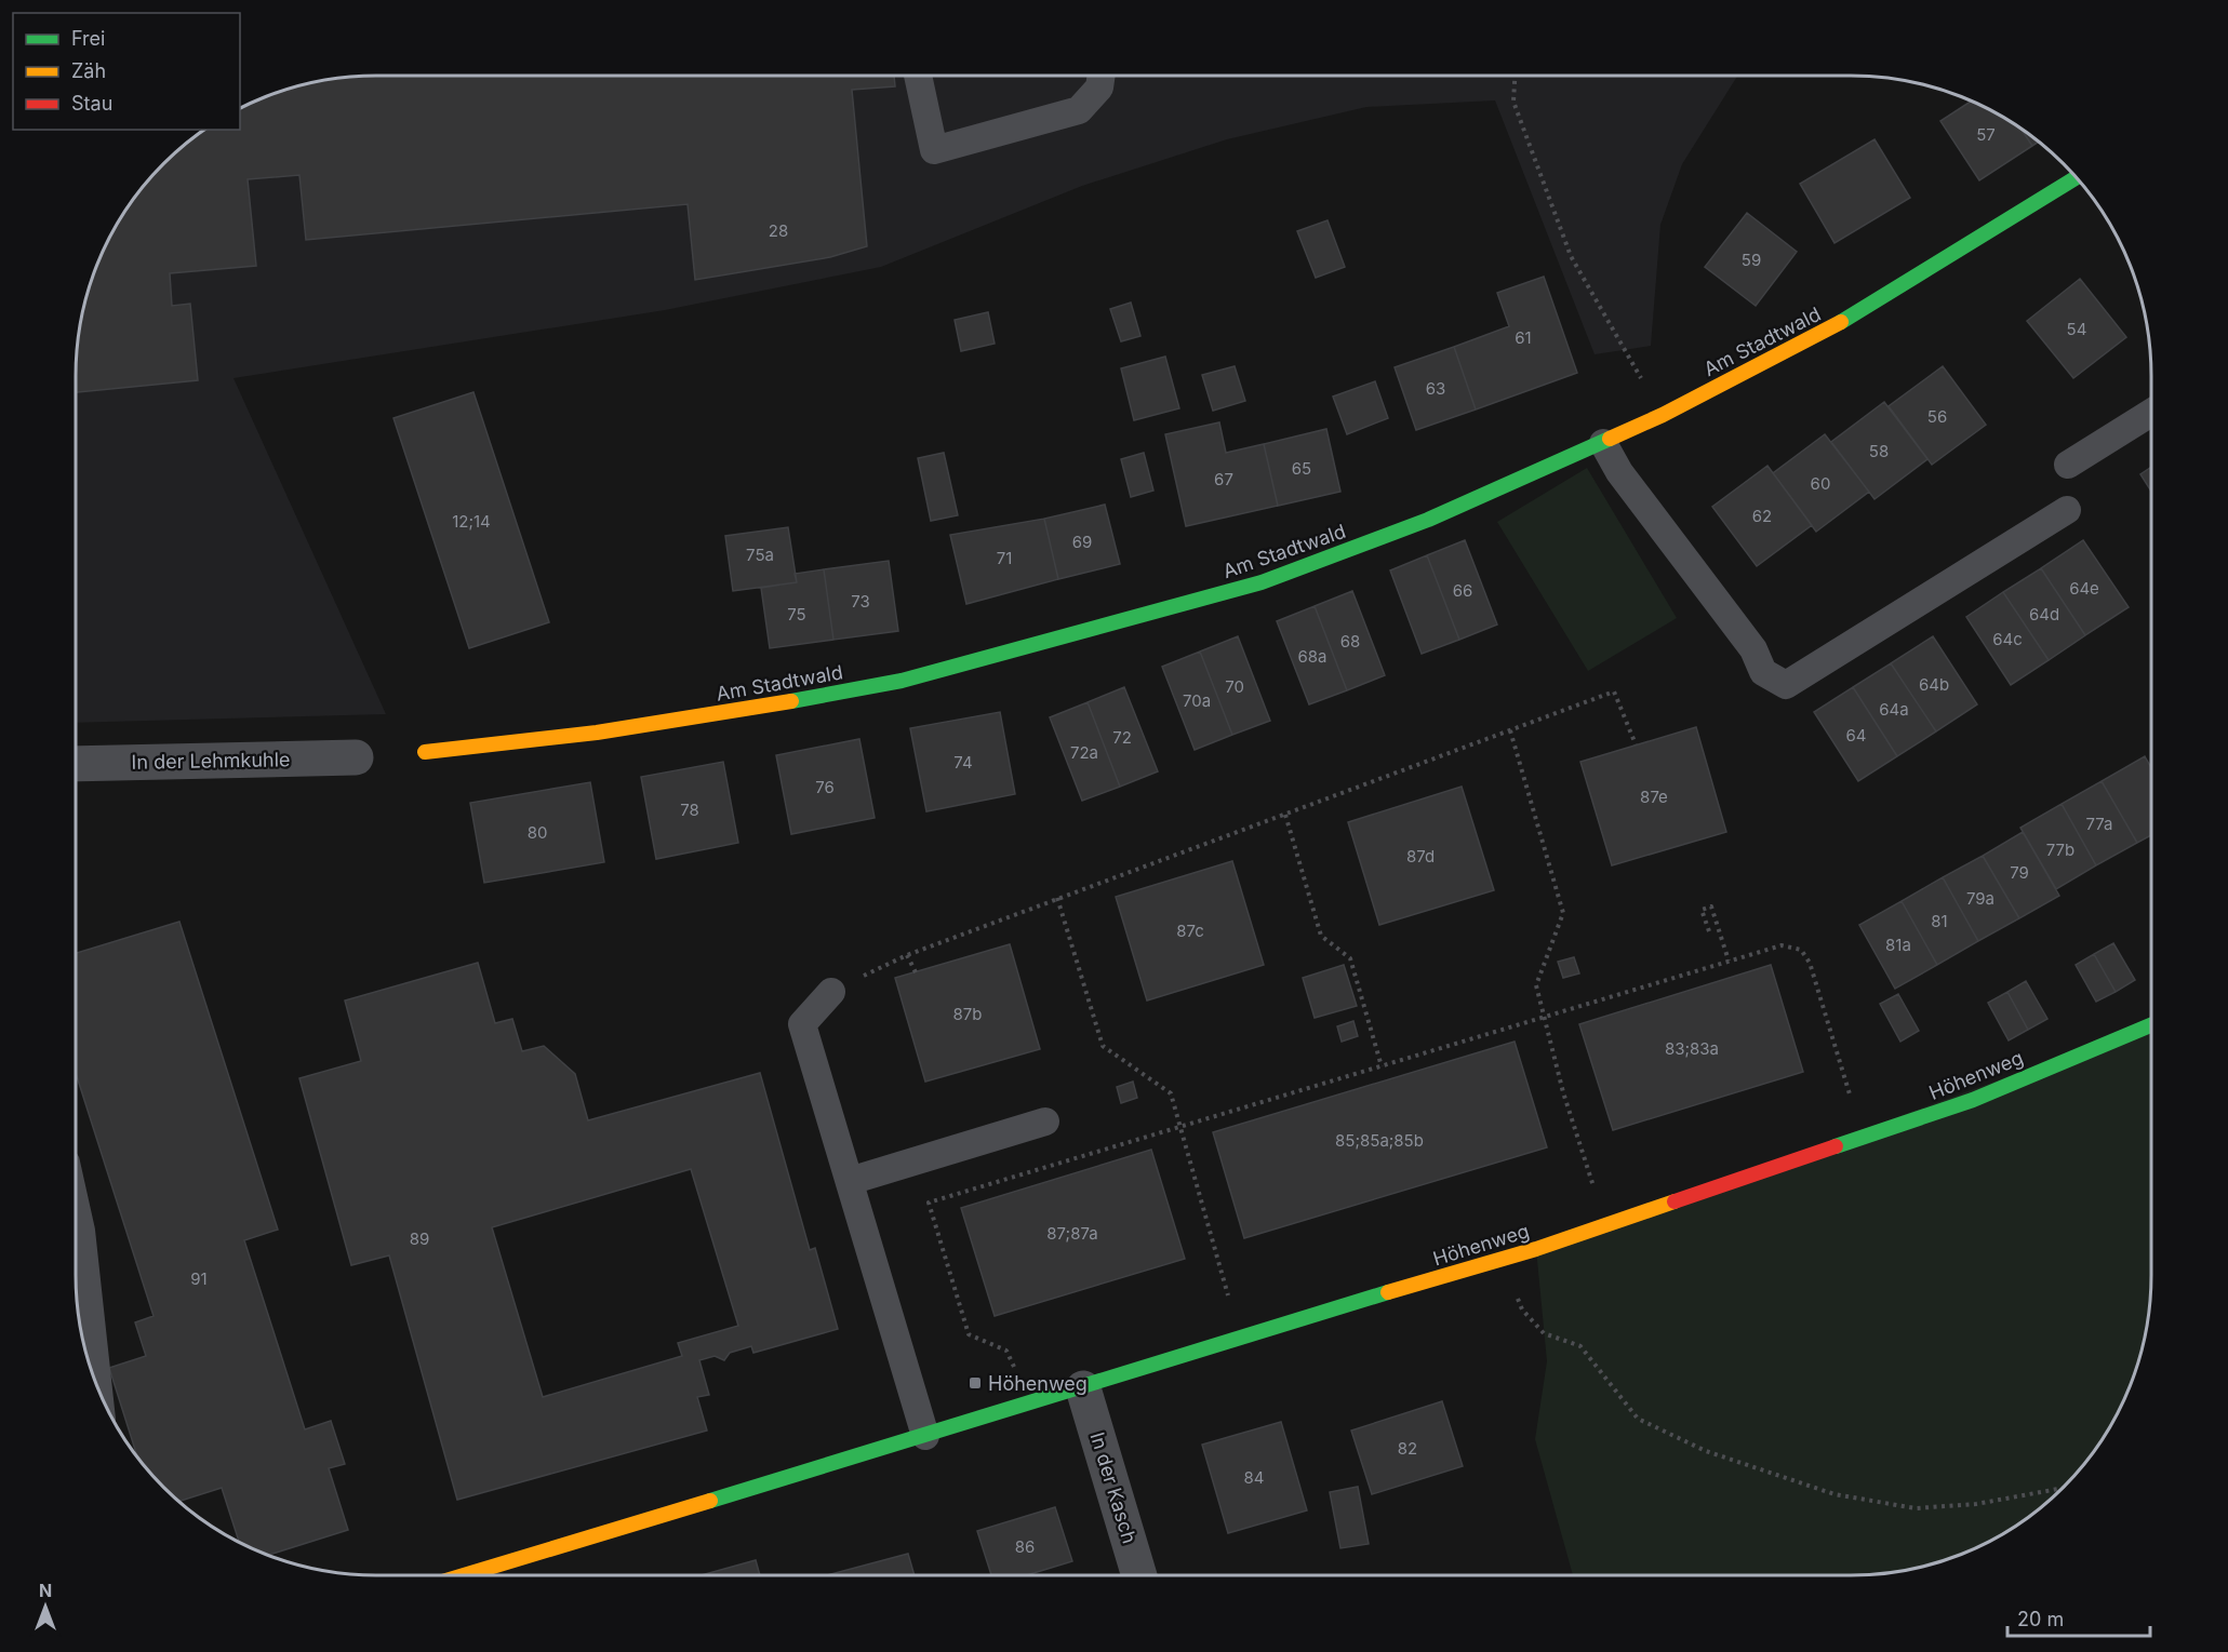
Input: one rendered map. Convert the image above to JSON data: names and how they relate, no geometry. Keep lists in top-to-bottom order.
{
  "streets": {
    "street": [
      "Am Stadtwald",
      "In der Lehmkuhle",
      "Höhenweg",
      "In der Kasch"
    ]
  },
  "crossings": [
    ["Höhenweg", "In der Kasch"]
  ],
  "places": {
    "transit": ["Höhenweg"]
  },
  "house_numbers": [
    "57",
    "28",
    "59",
    "54",
    "61",
    "63",
    "56",
    "58",
    "65",
    "67",
    "60",
    "62",
    "12;14",
    "69",
    "75a",
    "71",
    "64e",
    "66",
    "73",
    "75",
    "64d",
    "64c",
    "68",
    "68a",
    "64b",
    "70",
    "70a",
    "64a",
    "64",
    "72",
    "72a",
    "74",
    "76",
    "87e",
    "78",
    "77a",
    "80",
    "77b",
    "87d",
    "79",
    "79a",
    "81",
    "87c",
    "81a",
    "87b",
    "83;83a",
    "85;85a;85b",
    "87;87a",
    "89",
    "91",
    "82",
    "84",
    "86"
  ],
  "legend": ["Frei", "Zäh", "Stau"],
  "scale_bar": "20 m",
  "north": "top"
}
